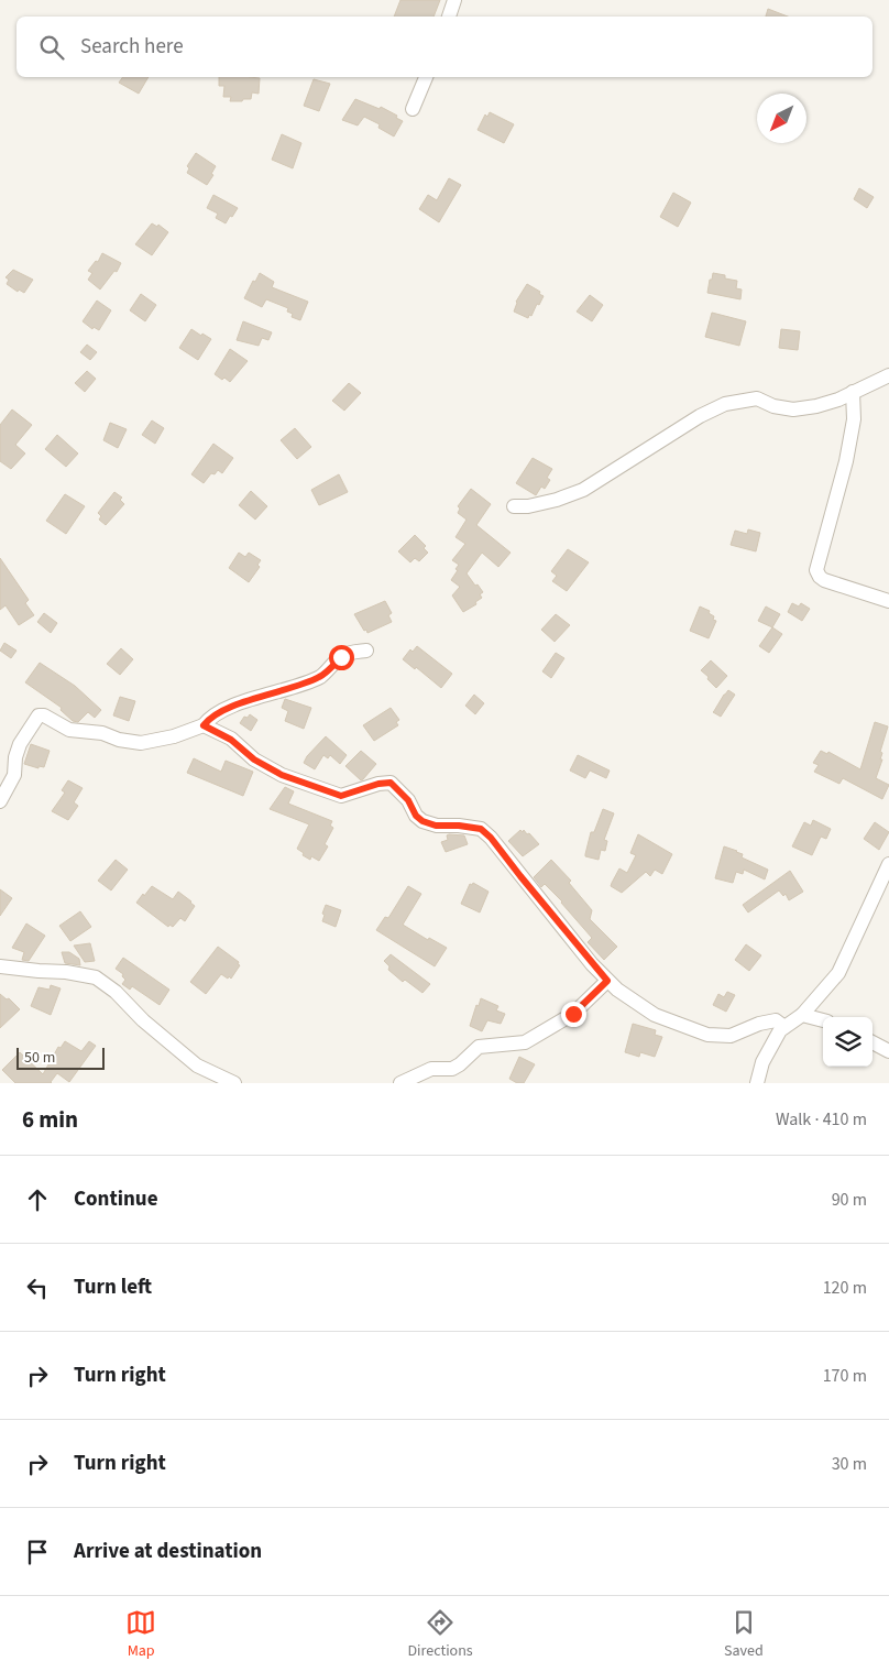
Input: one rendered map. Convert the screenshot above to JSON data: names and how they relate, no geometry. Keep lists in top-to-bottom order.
{
  "scale_bar": "50 m",
  "north": "bottom left",
  "page": {
    "search": "Search here",
    "scale": "50 m",
    "heading": ["6 min", "Walk · 410 m"],
    "list": [
      ["Continue", "90 m"],
      ["Turn left", "120 m"],
      ["Turn right", "170 m"],
      ["Turn right", "30 m"],
      "Arrive at destination"
    ],
    "nav": ["Map", "Directions", "Saved"]
  }
}
